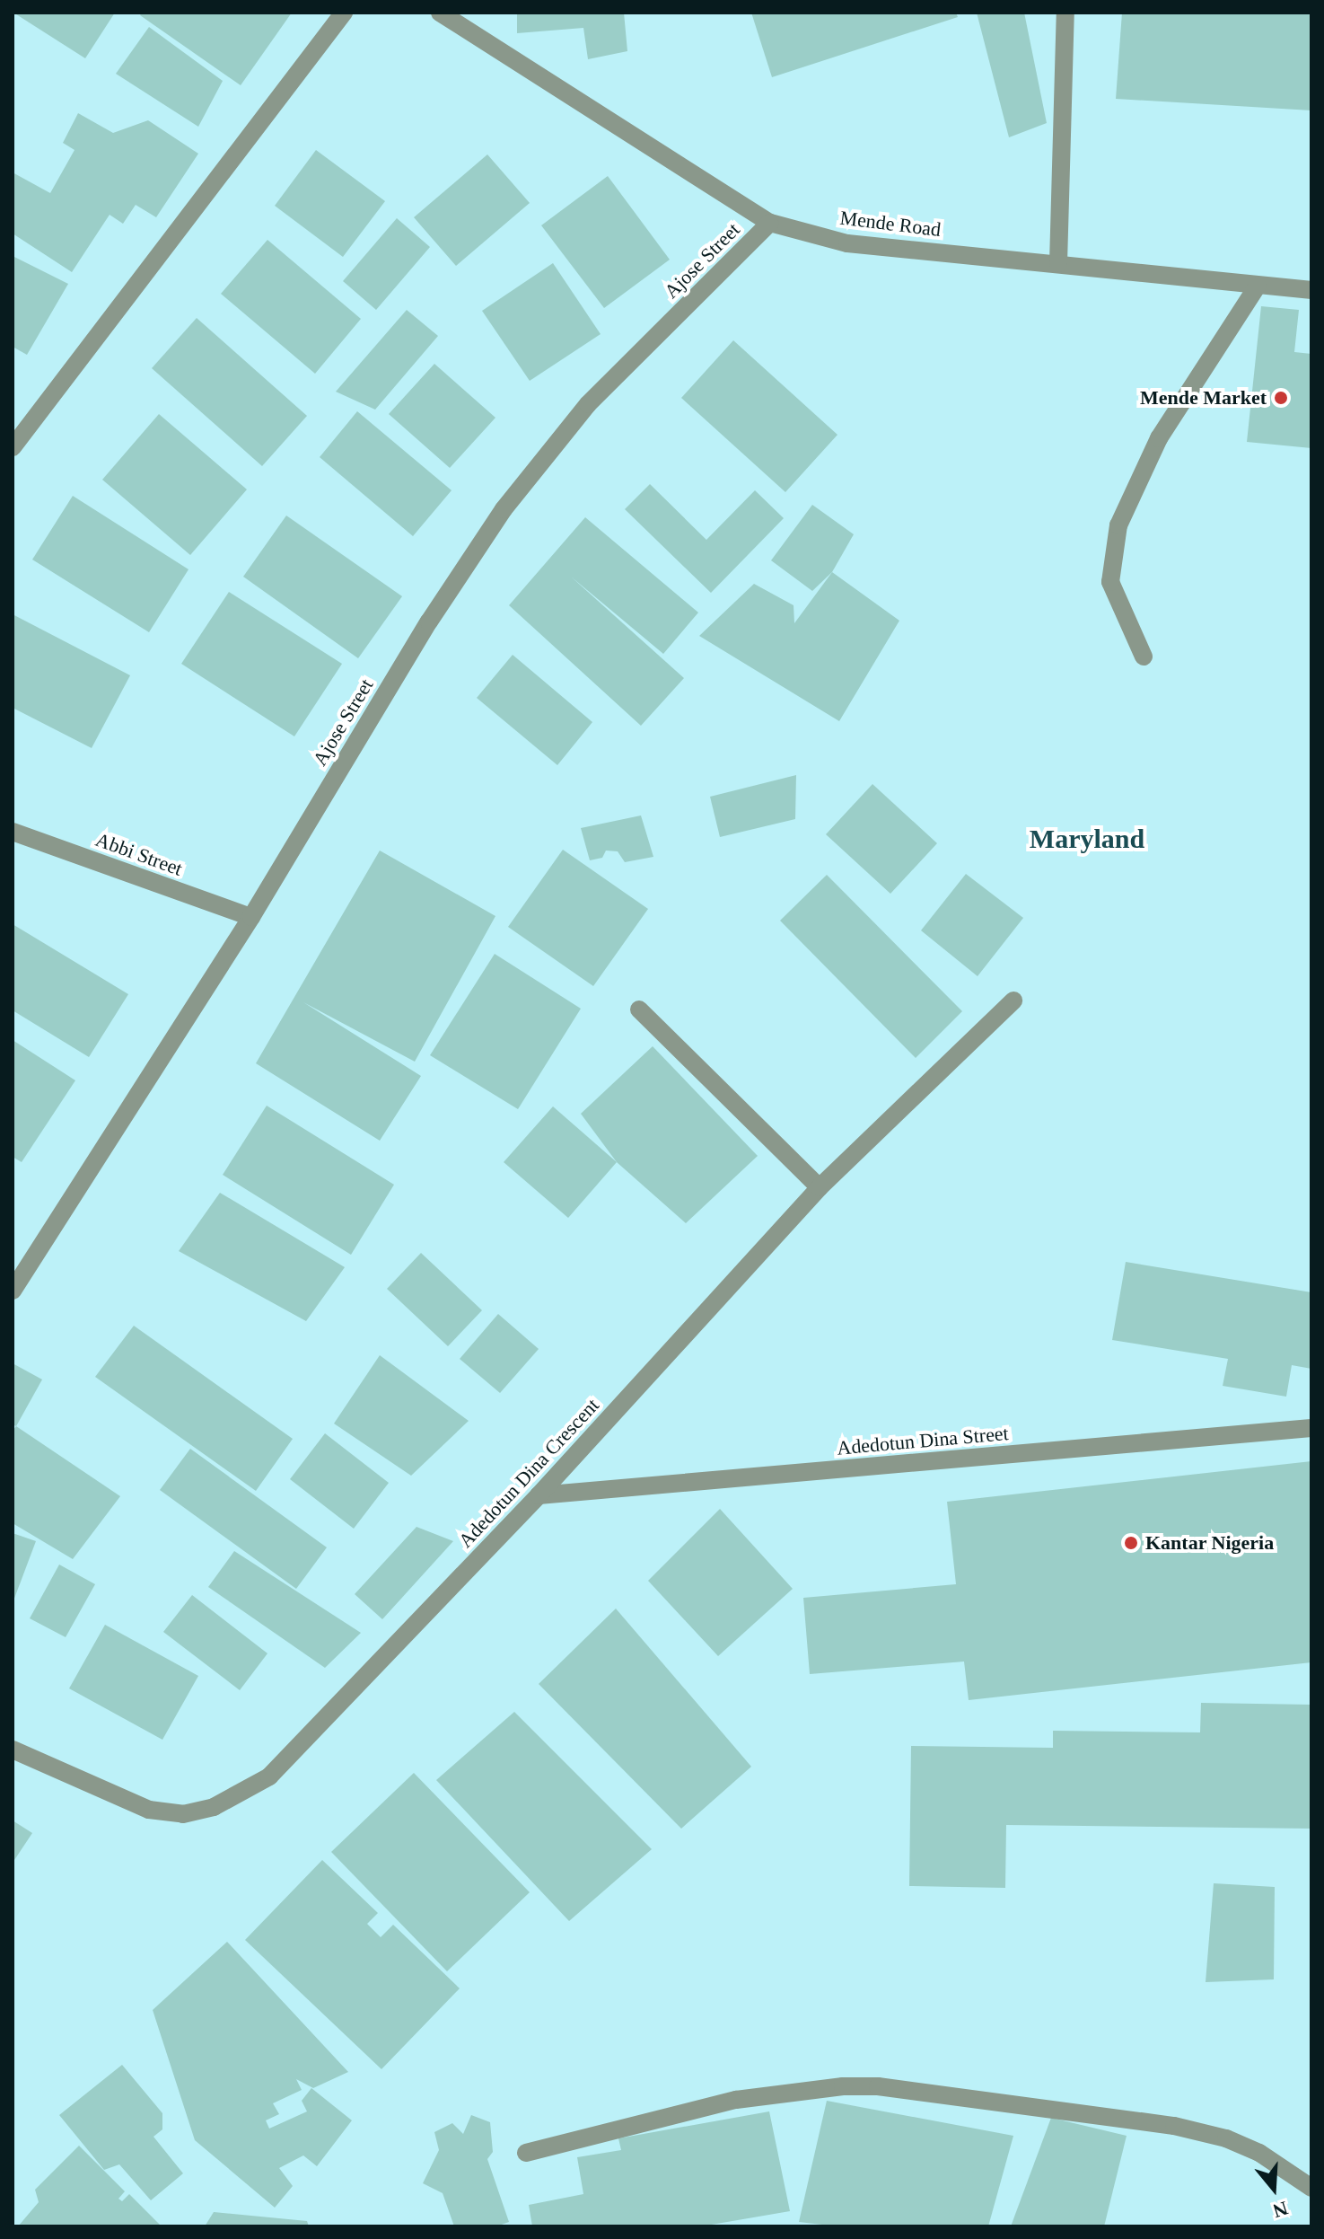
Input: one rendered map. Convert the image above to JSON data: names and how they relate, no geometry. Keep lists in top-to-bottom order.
{
  "streets": {
    "street": [
      "Mende Road",
      "Ajose Street",
      "Abbi Street",
      "Adedotun Dina Street",
      "Adedotun Dina Crescent"
    ]
  },
  "crossings": [
    ["Mende Road", "Ajose Street"],
    ["Ajose Street", "Abbi Street"],
    ["Adedotun Dina Street", "Adedotun Dina Crescent"]
  ],
  "districts": ["Maryland"],
  "places": ["Mende Market", "Kantar Nigeria"],
  "north": "bottom"
}
